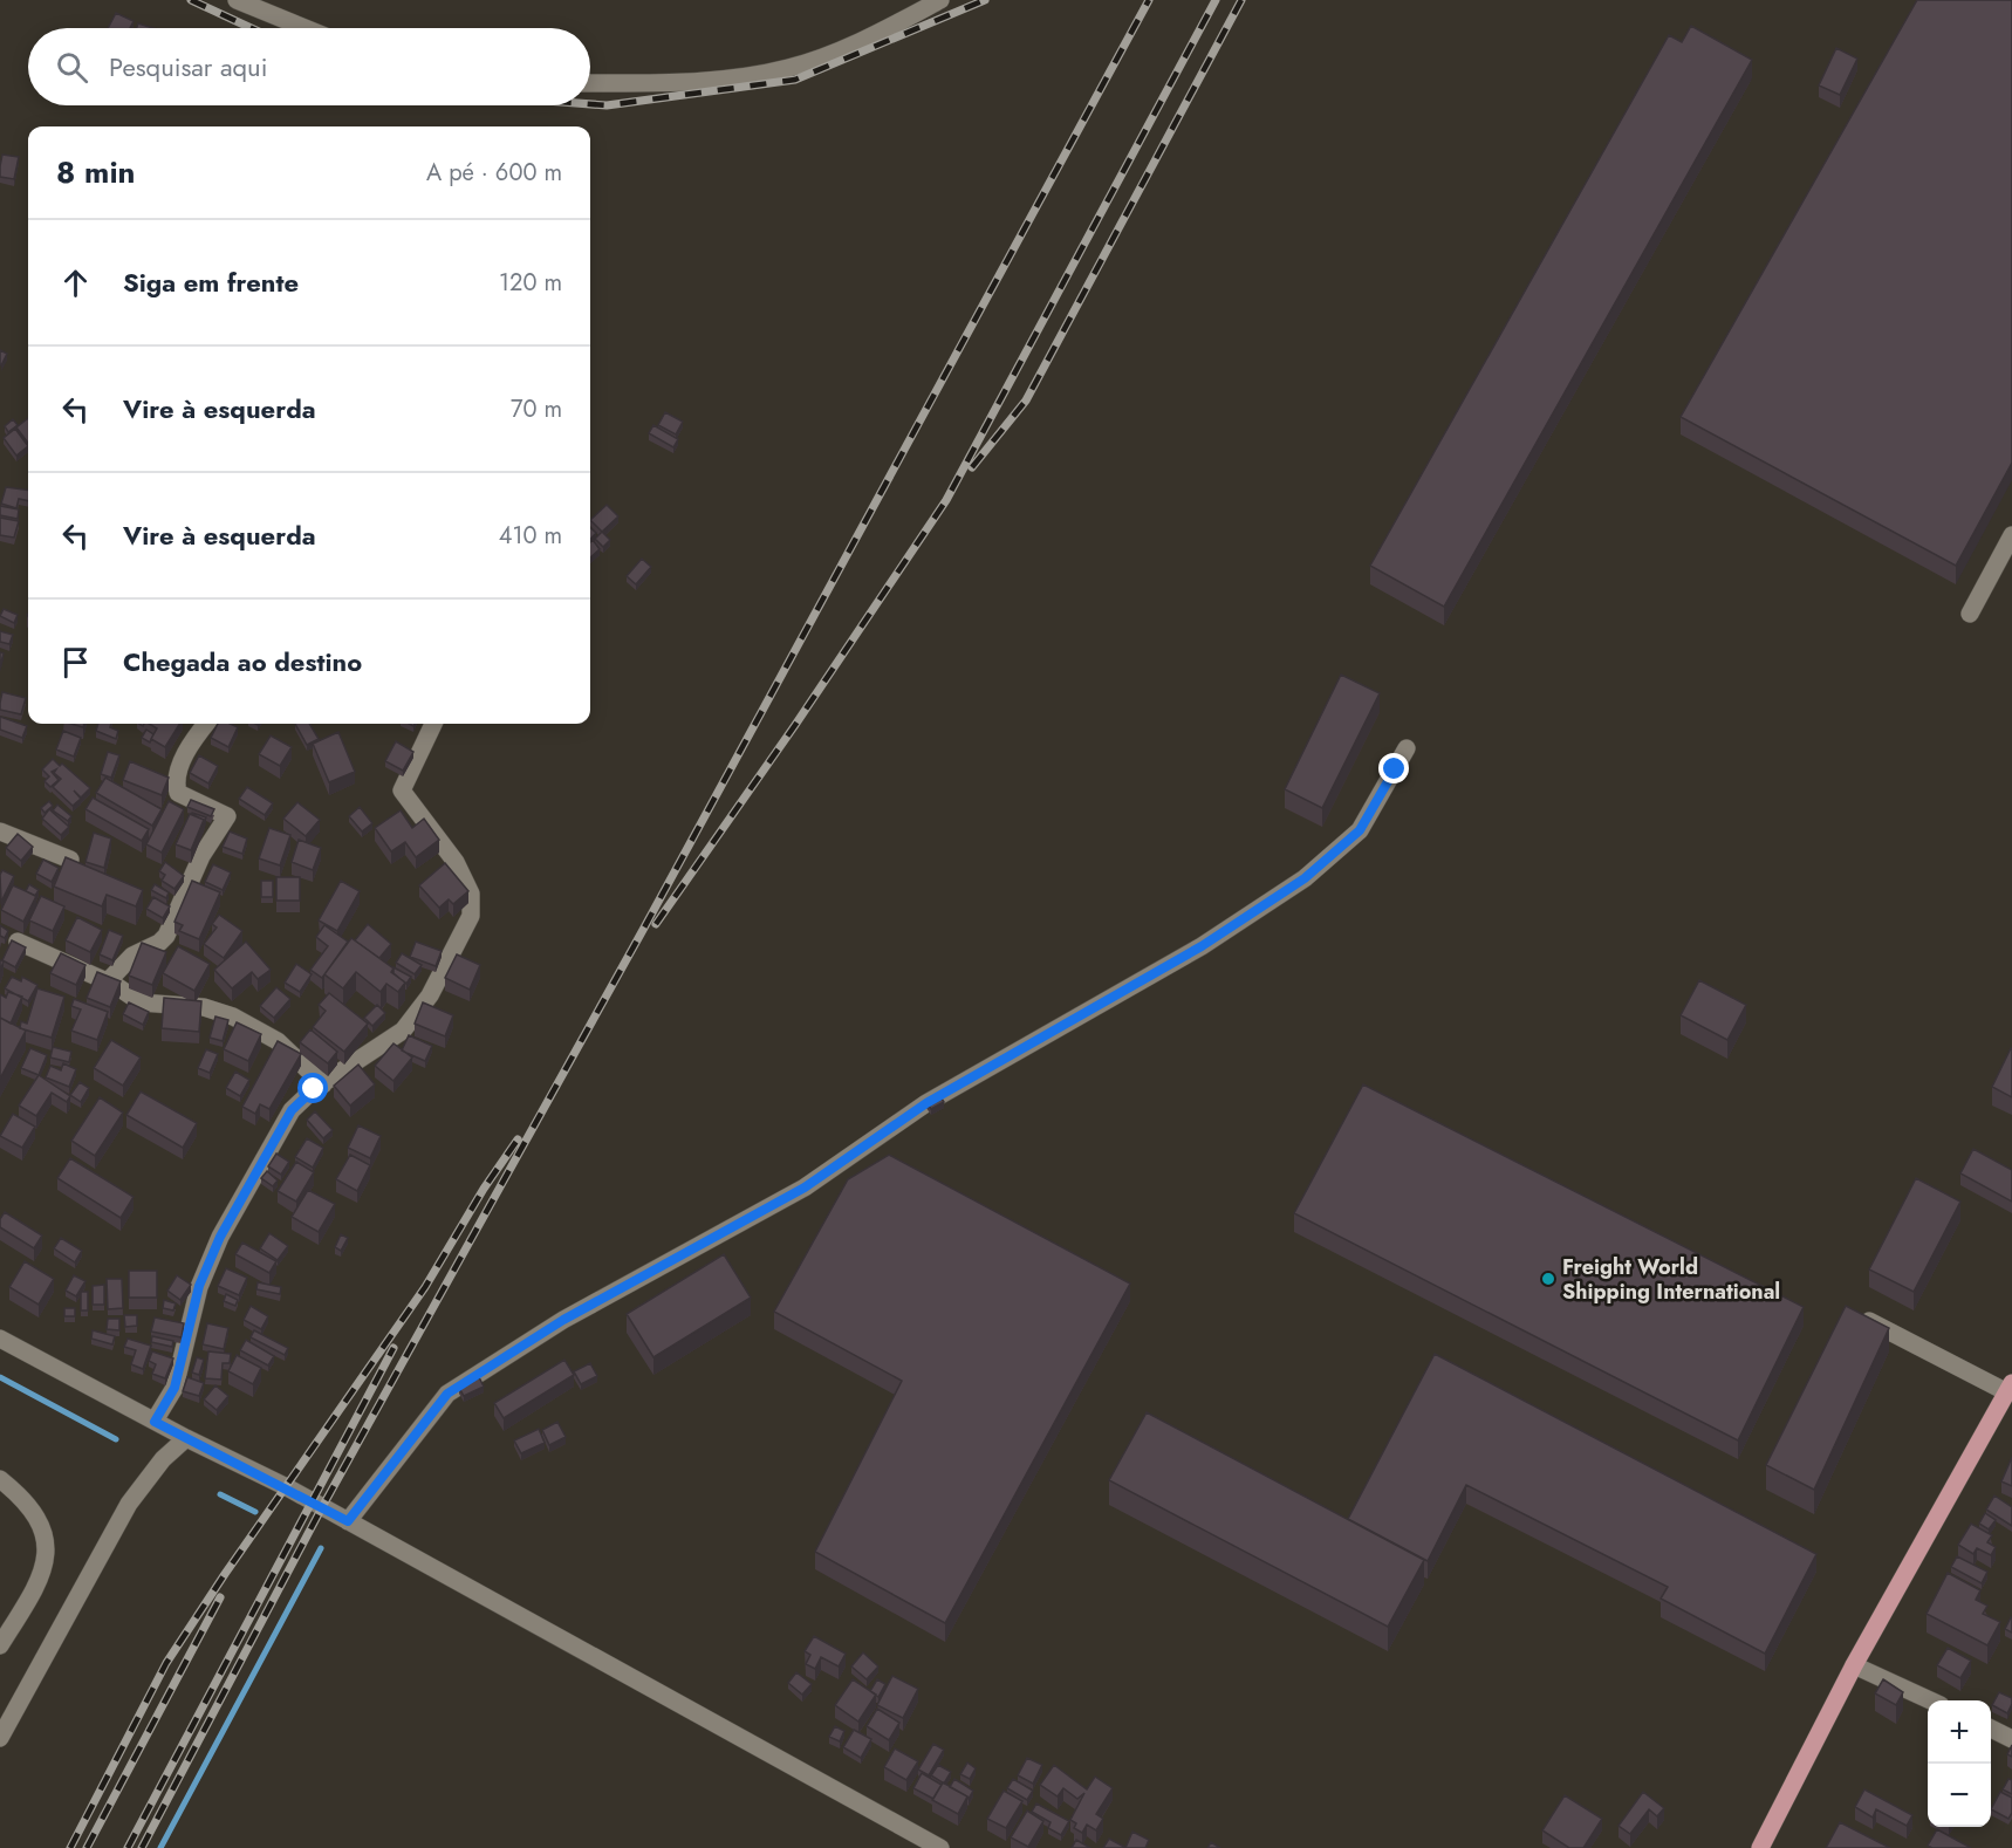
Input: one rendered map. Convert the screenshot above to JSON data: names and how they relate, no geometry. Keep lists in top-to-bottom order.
{
  "places": ["Freight World Shipping International"],
  "page": {
    "search": "Pesquisar aqui",
    "heading": ["8 min", "A pé · 600 m"],
    "list": [
      ["Siga em frente", "120 m"],
      ["Vire à esquerda", "70 m"],
      ["Vire à esquerda", "410 m"],
      "Chegada ao destino"
    ],
    "map_buttons": ["+", "−"]
  }
}
